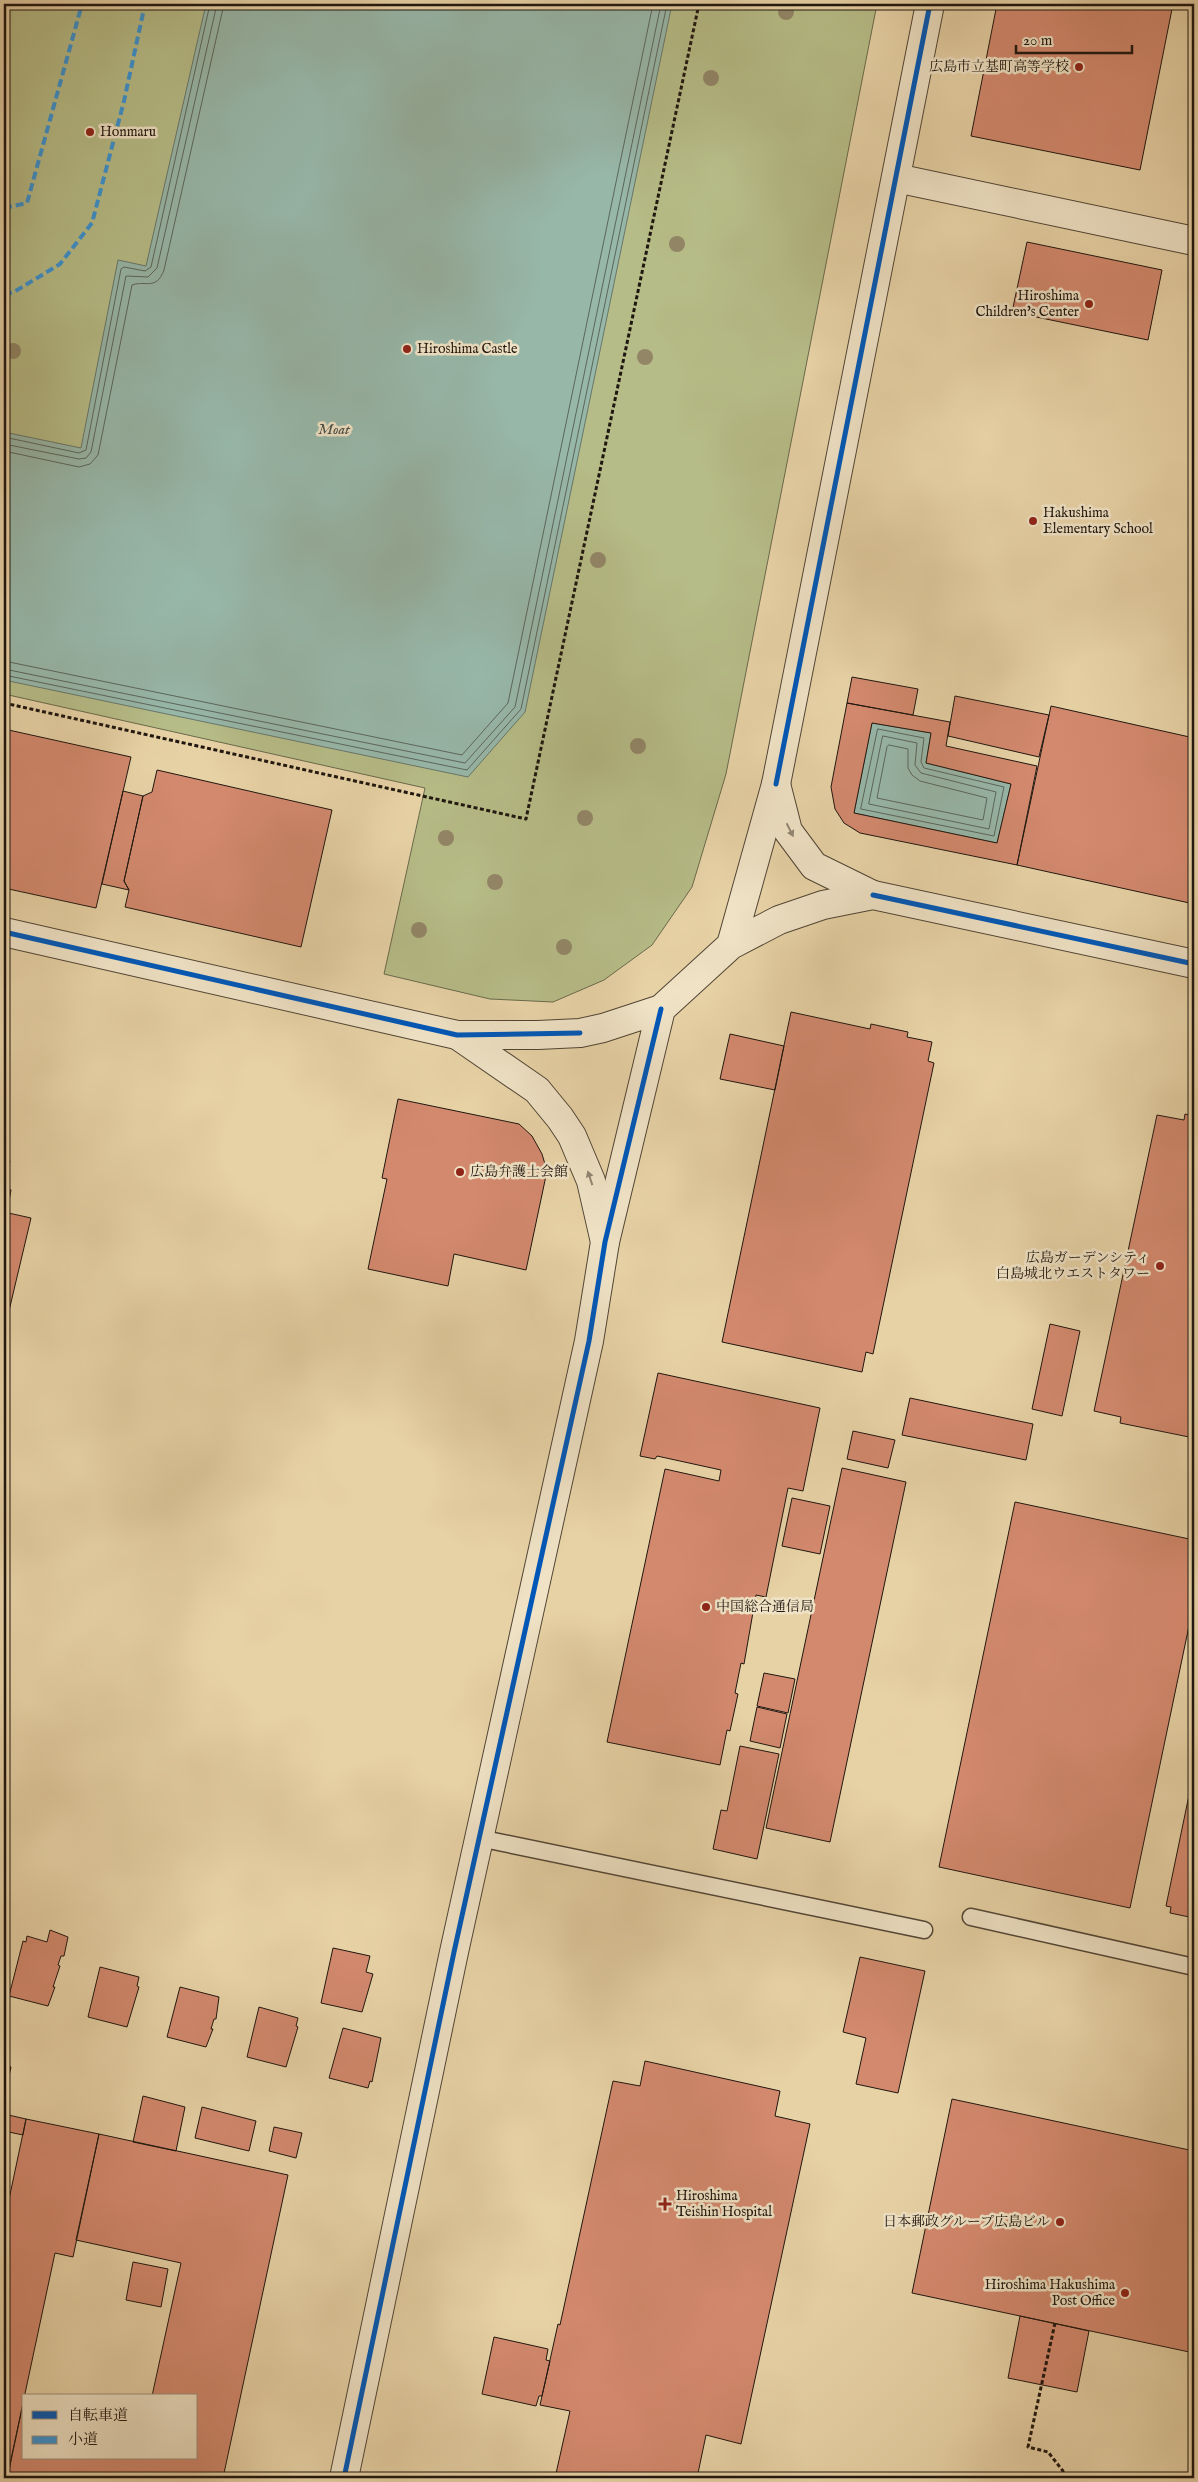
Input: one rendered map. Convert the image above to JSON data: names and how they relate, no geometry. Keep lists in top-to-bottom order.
{
  "water": ["Moat"],
  "places": {
    "other": [
      "広島市立基町高等学校",
      "Honmaru",
      "Hiroshima Children's Center",
      "Hiroshima Castle",
      "Hakushima Elementary School",
      "広島弁護士会館",
      "広島ガーデンシティ 白島城北ウエストタワー",
      "中国総合通信局",
      "日本郵政グループ広島ビル",
      "Hiroshima Hakushima Post Office"
    ],
    "health": ["Hiroshima Teishin Hospital"]
  },
  "legend": ["自転車道", "小道"],
  "scale_bar": "20 m"
}
